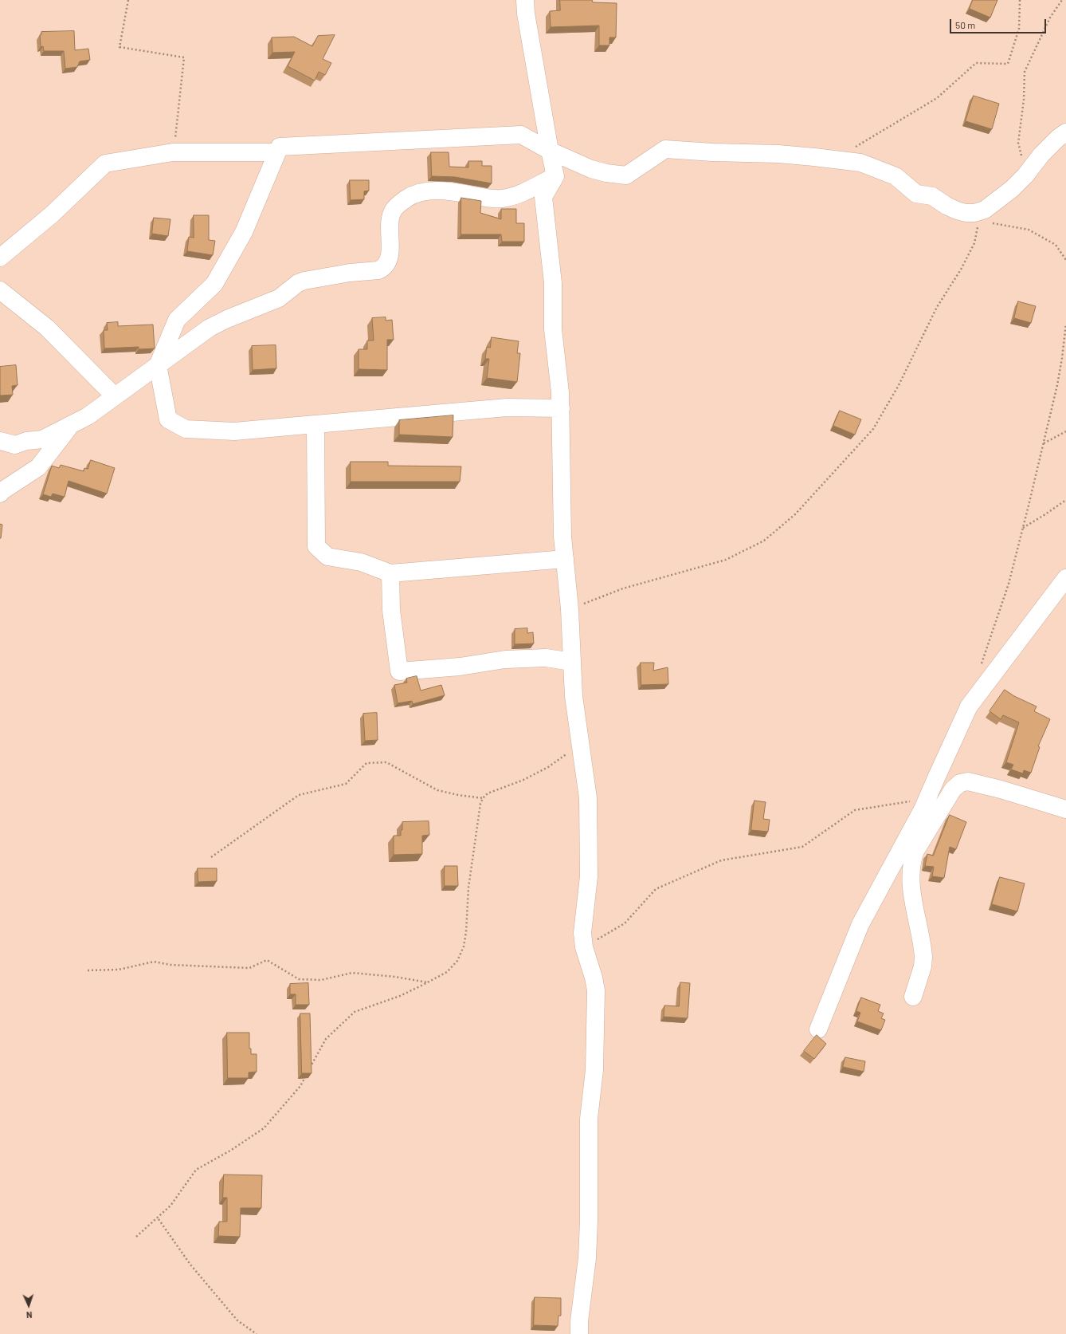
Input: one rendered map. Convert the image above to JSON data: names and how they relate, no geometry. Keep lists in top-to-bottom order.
{
  "scale_bar": "50 m",
  "north": "bottom"
}
